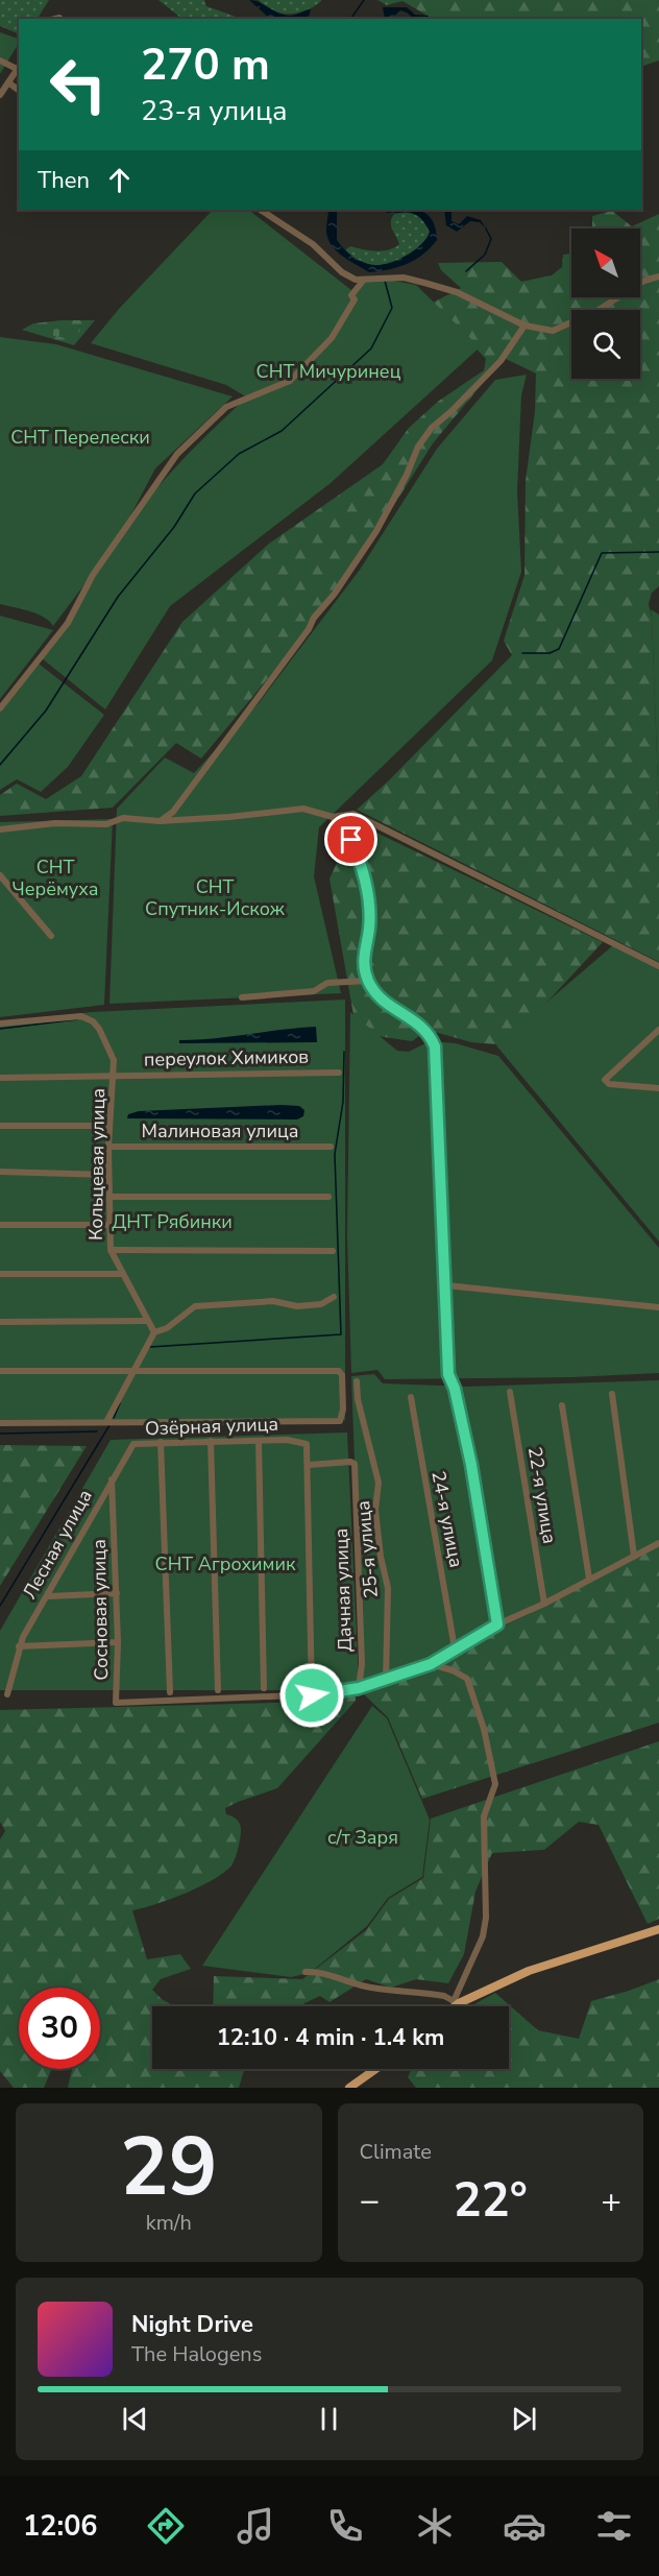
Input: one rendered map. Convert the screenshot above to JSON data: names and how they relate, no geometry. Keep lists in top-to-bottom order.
{
  "streets": {
    "street": [
      "переулок Химиков",
      "Малиновая улица",
      "Кольцевая улица",
      "Озёрная улица",
      "22-я улица",
      "24-я улица",
      "Лесная улица",
      "25-я улица",
      "Дачная улица",
      "Сосновая улица"
    ]
  },
  "crossings": [
    ["переулок Химиков", "Кольцевая улица"],
    ["Малиновая улица", "Кольцевая улица"],
    ["Озёрная улица", "Лесная улица"],
    ["Озёрная улица", "Дачная улица"],
    ["Озёрная улица", "Сосновая улица"],
    ["Лесная улица", "Сосновая улица"]
  ],
  "parks": [
    "СНТ Мичуринец",
    "СНТ Перелески",
    "СНТ Черёмуха",
    "СНТ Спутник-Искож",
    "ДНТ Рябинки",
    "СНТ Агрохимик",
    "с/т Заря"
  ],
  "north": "top left",
  "page": {
    "turn": ["270 m", "23-я улица"],
    "then": "Then",
    "limit": "30",
    "trip": "12:10 · 4 min · 1.4 km",
    "tile": [
      ["29", "km/h"],
      "Climate"
    ],
    "heat": ["−", "22°", "+"],
    "song": ["Night Drive", "The Halogens"],
    "tabs": "12:06"
  }
}
